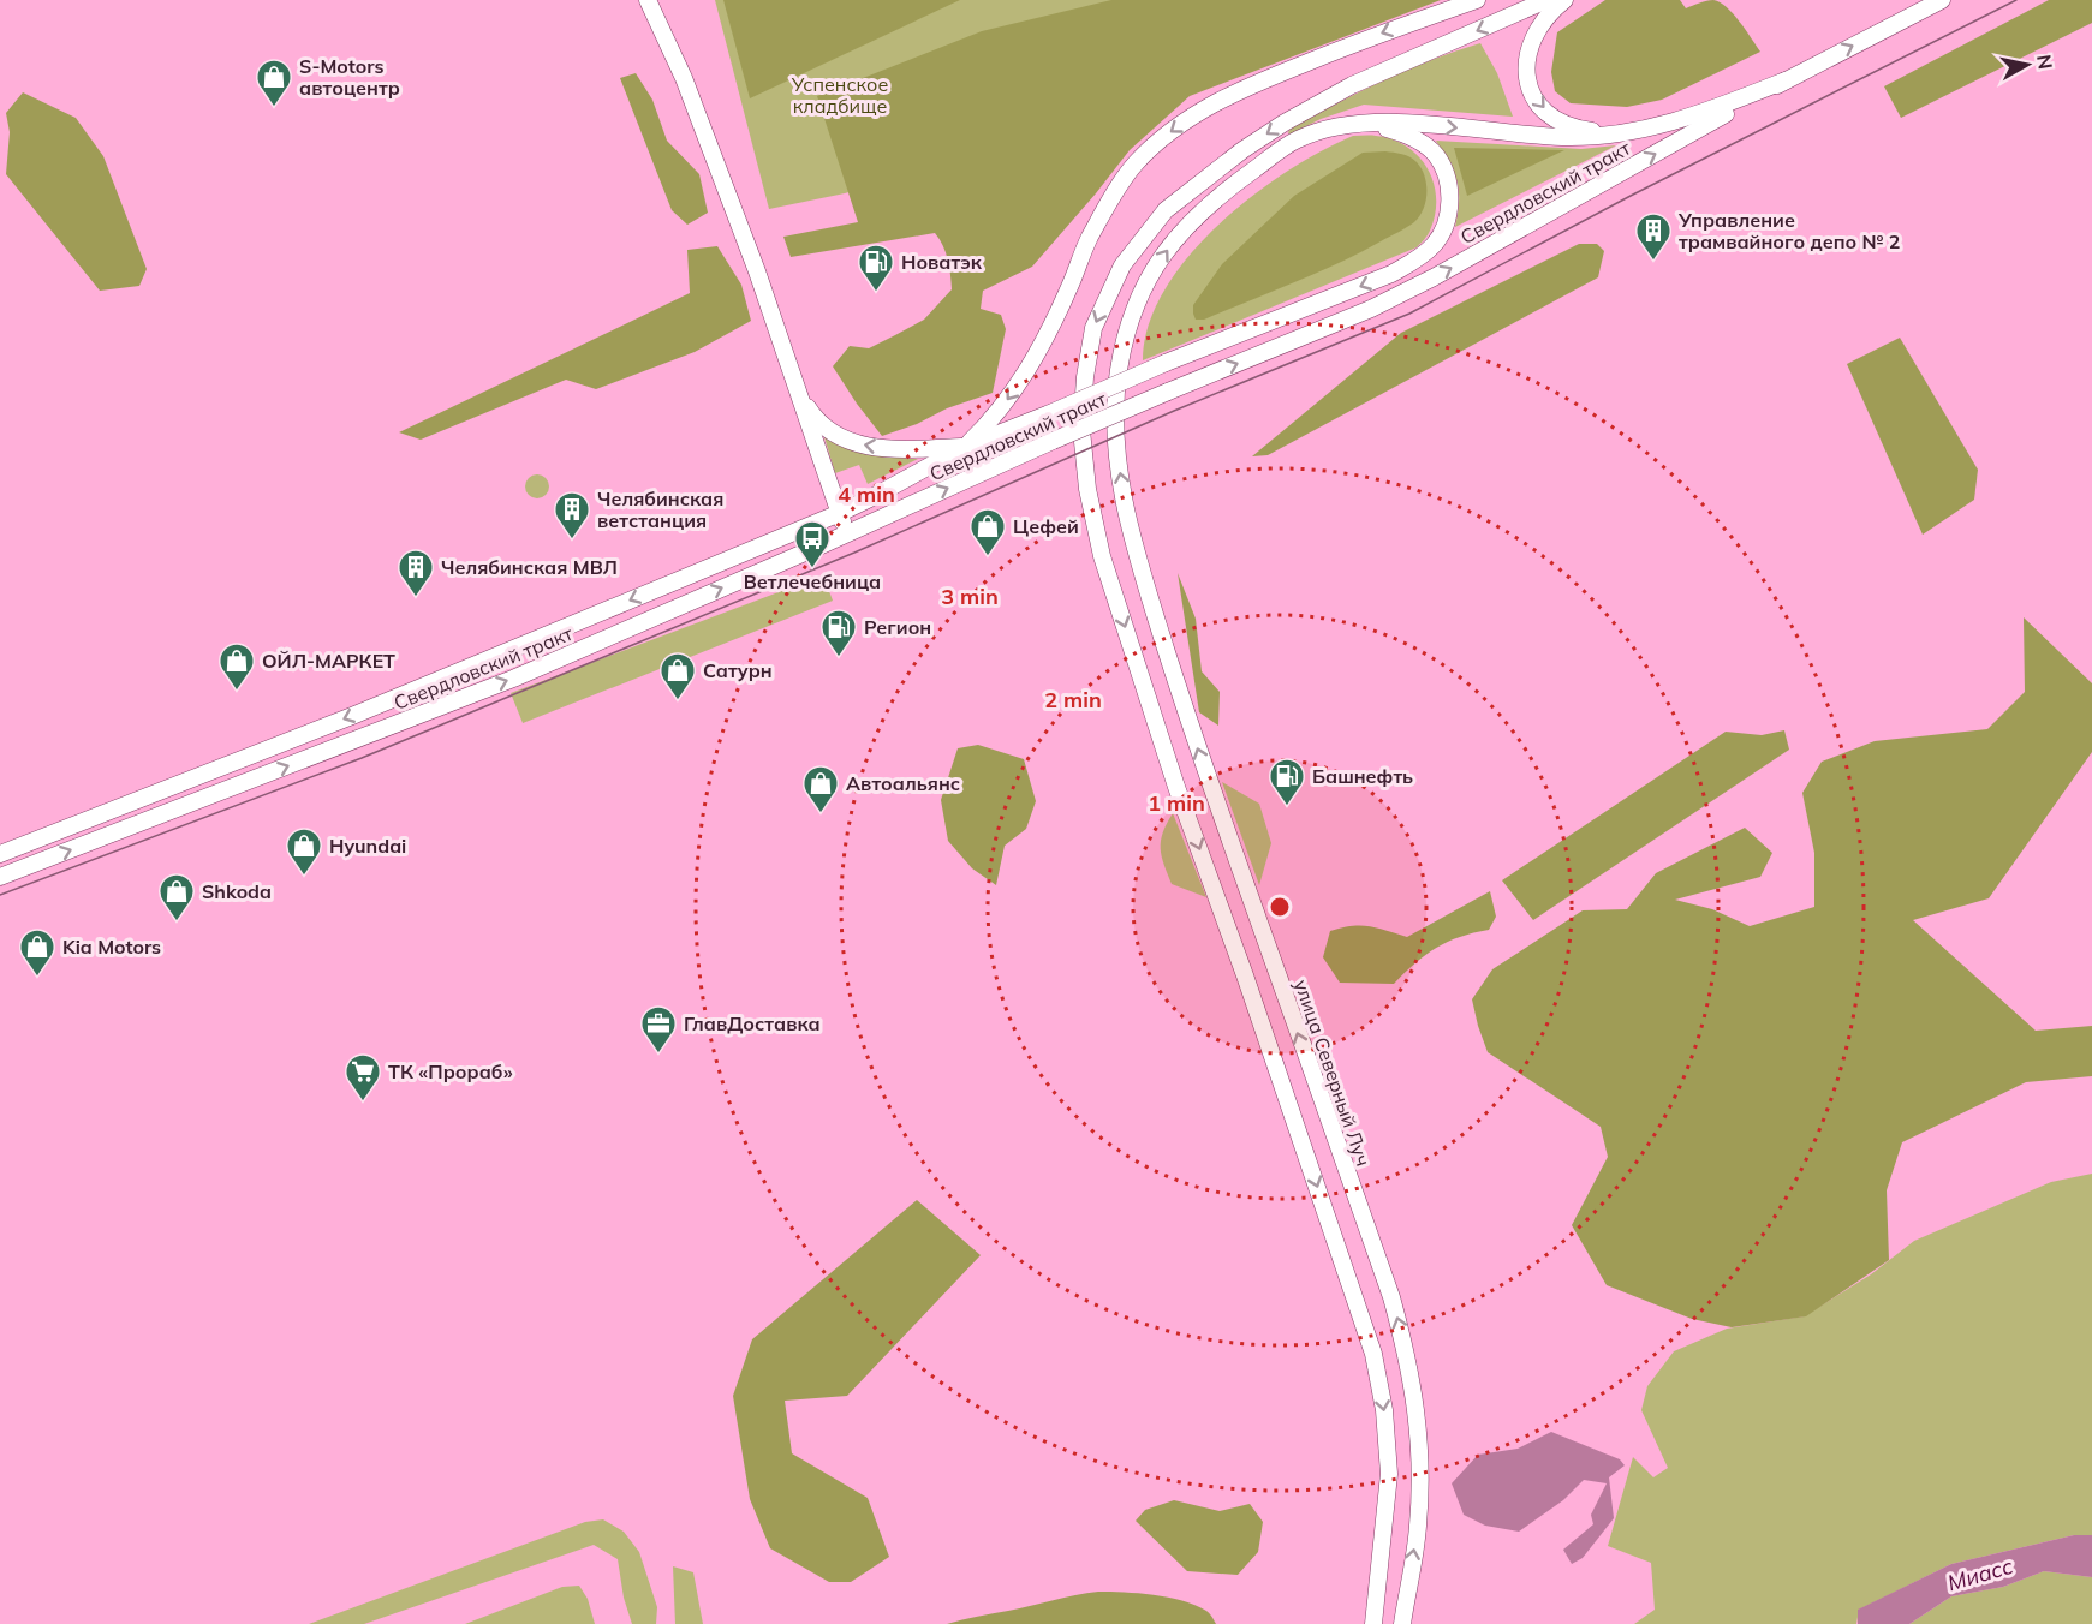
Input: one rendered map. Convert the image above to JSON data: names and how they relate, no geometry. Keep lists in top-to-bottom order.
{
  "streets": {
    "main road": ["Свердловский тракт", "улица Северный Луч"]
  },
  "crossings": [
    ["Свердловский тракт", "улица Северный Луч"]
  ],
  "one_way": ["улица Северный Луч"],
  "water": ["Миасс"],
  "parks": ["Успенское кладбище"],
  "places": {
    "shop": [
      "S-Motors автоцентр",
      "Цефей",
      "ОЙЛ-МАРКЕТ",
      "Сатурн",
      "Автоальянс",
      "Hyundai",
      "Shkoda",
      "Kia Motors"
    ],
    "building": ["Управление трамвайного депо № 2", "Челябинская ветстанция", "Челябинская МВЛ"],
    "fuel station": ["Новатэк", "Регион", "Башнефть"],
    "bus stop": ["Ветлечебница"],
    "office": ["ГлавДоставка"],
    "supermarket": ["ТК «Прораб»"]
  },
  "north": "right",
  "rings": [
    "4 min",
    "3 min",
    "2 min",
    "1 min"
  ]
}
